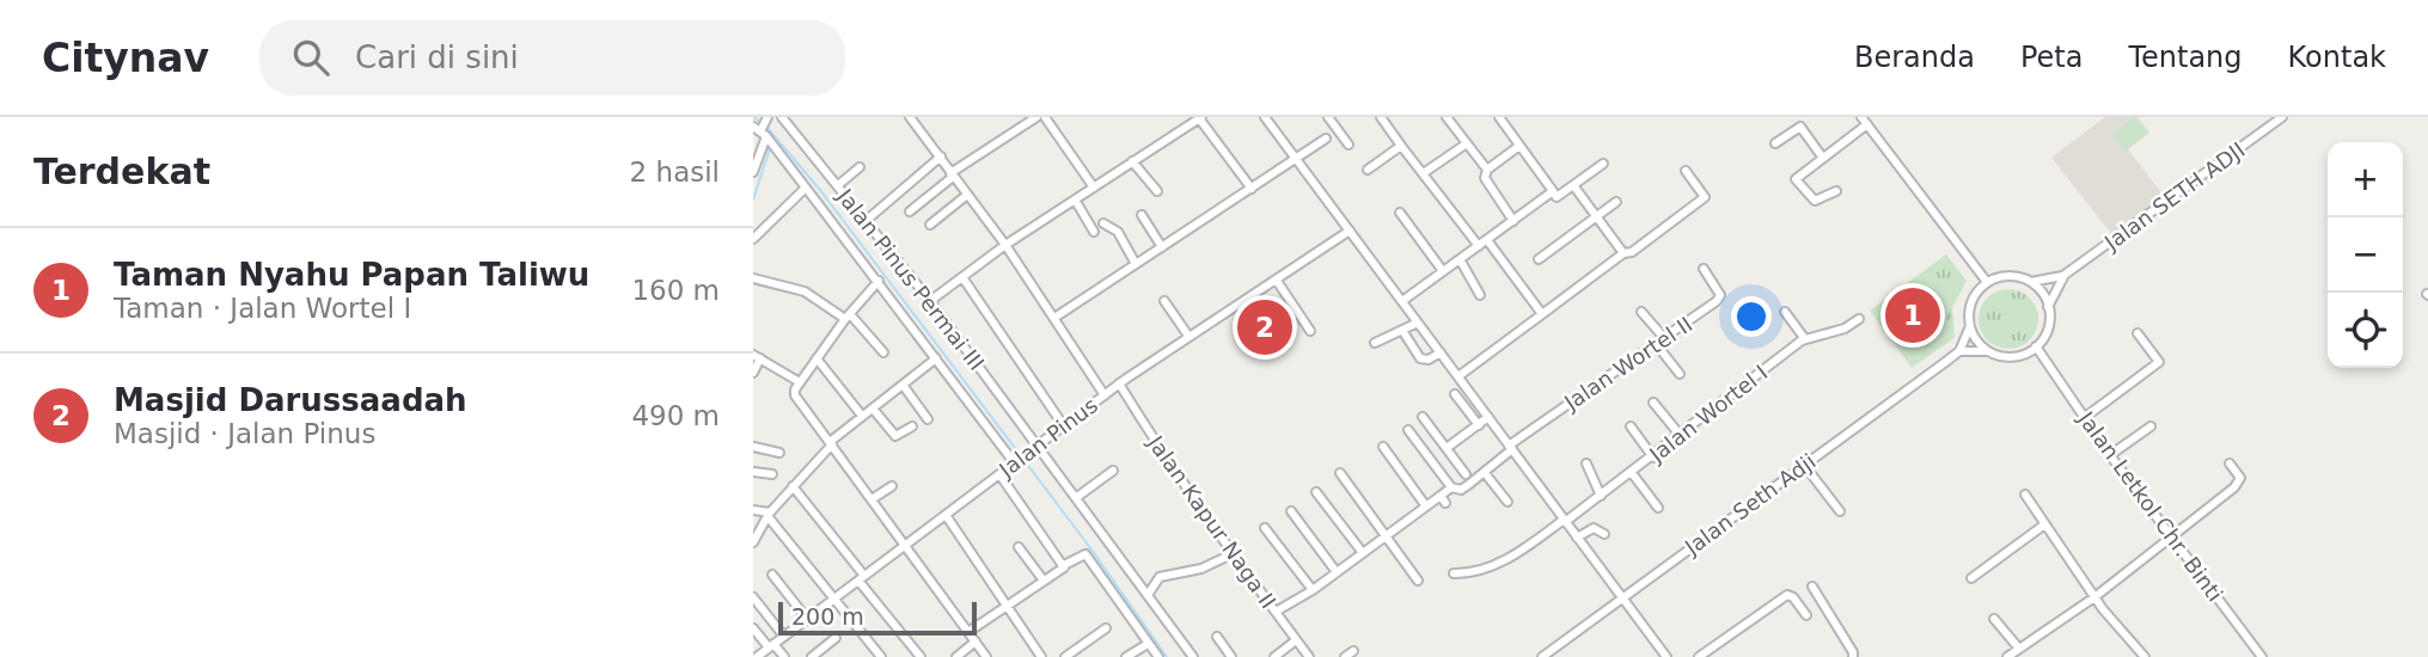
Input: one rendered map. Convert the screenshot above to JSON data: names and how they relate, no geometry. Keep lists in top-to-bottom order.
{
  "streets": {
    "street": [
      "Jalan SETH ADJI",
      "Jalan Pinus Permai III",
      "Jalan Wortel II",
      "Jalan Wortel I",
      "Jalan Pinus",
      "Jalan Seth Adji",
      "Jalan Letkol Chr. Binti",
      "Jalan Kapur Naga II"
    ]
  },
  "crossings": [
    ["Jalan Pinus Permai III", "Jalan Pinus"],
    ["Jalan Wortel II", "Jalan Kapur Naga II"],
    ["Jalan Pinus", "Jalan Kapur Naga II"]
  ],
  "scale_bar": "200 m",
  "page": {
    "header": "Citynav",
    "search": "Cari di sini",
    "nav": [
      "Beranda",
      "Peta",
      "Tentang",
      "Kontak"
    ],
    "heading": ["Terdekat", "2 hasil"],
    "map_buttons": ["+", "−"],
    "list": [
      {
        "mark": "1",
        "name": "Taman Nyahu Papan Taliwu",
        "note": "Taman · Jalan Wortel I",
        "value": "160 m"
      },
      {
        "mark": "2",
        "name": "Masjid Darussaadah",
        "note": "Masjid · Jalan Pinus",
        "value": "490 m"
      }
    ],
    "pins": ["1", "2"],
    "scale": "200 m"
  }
}
